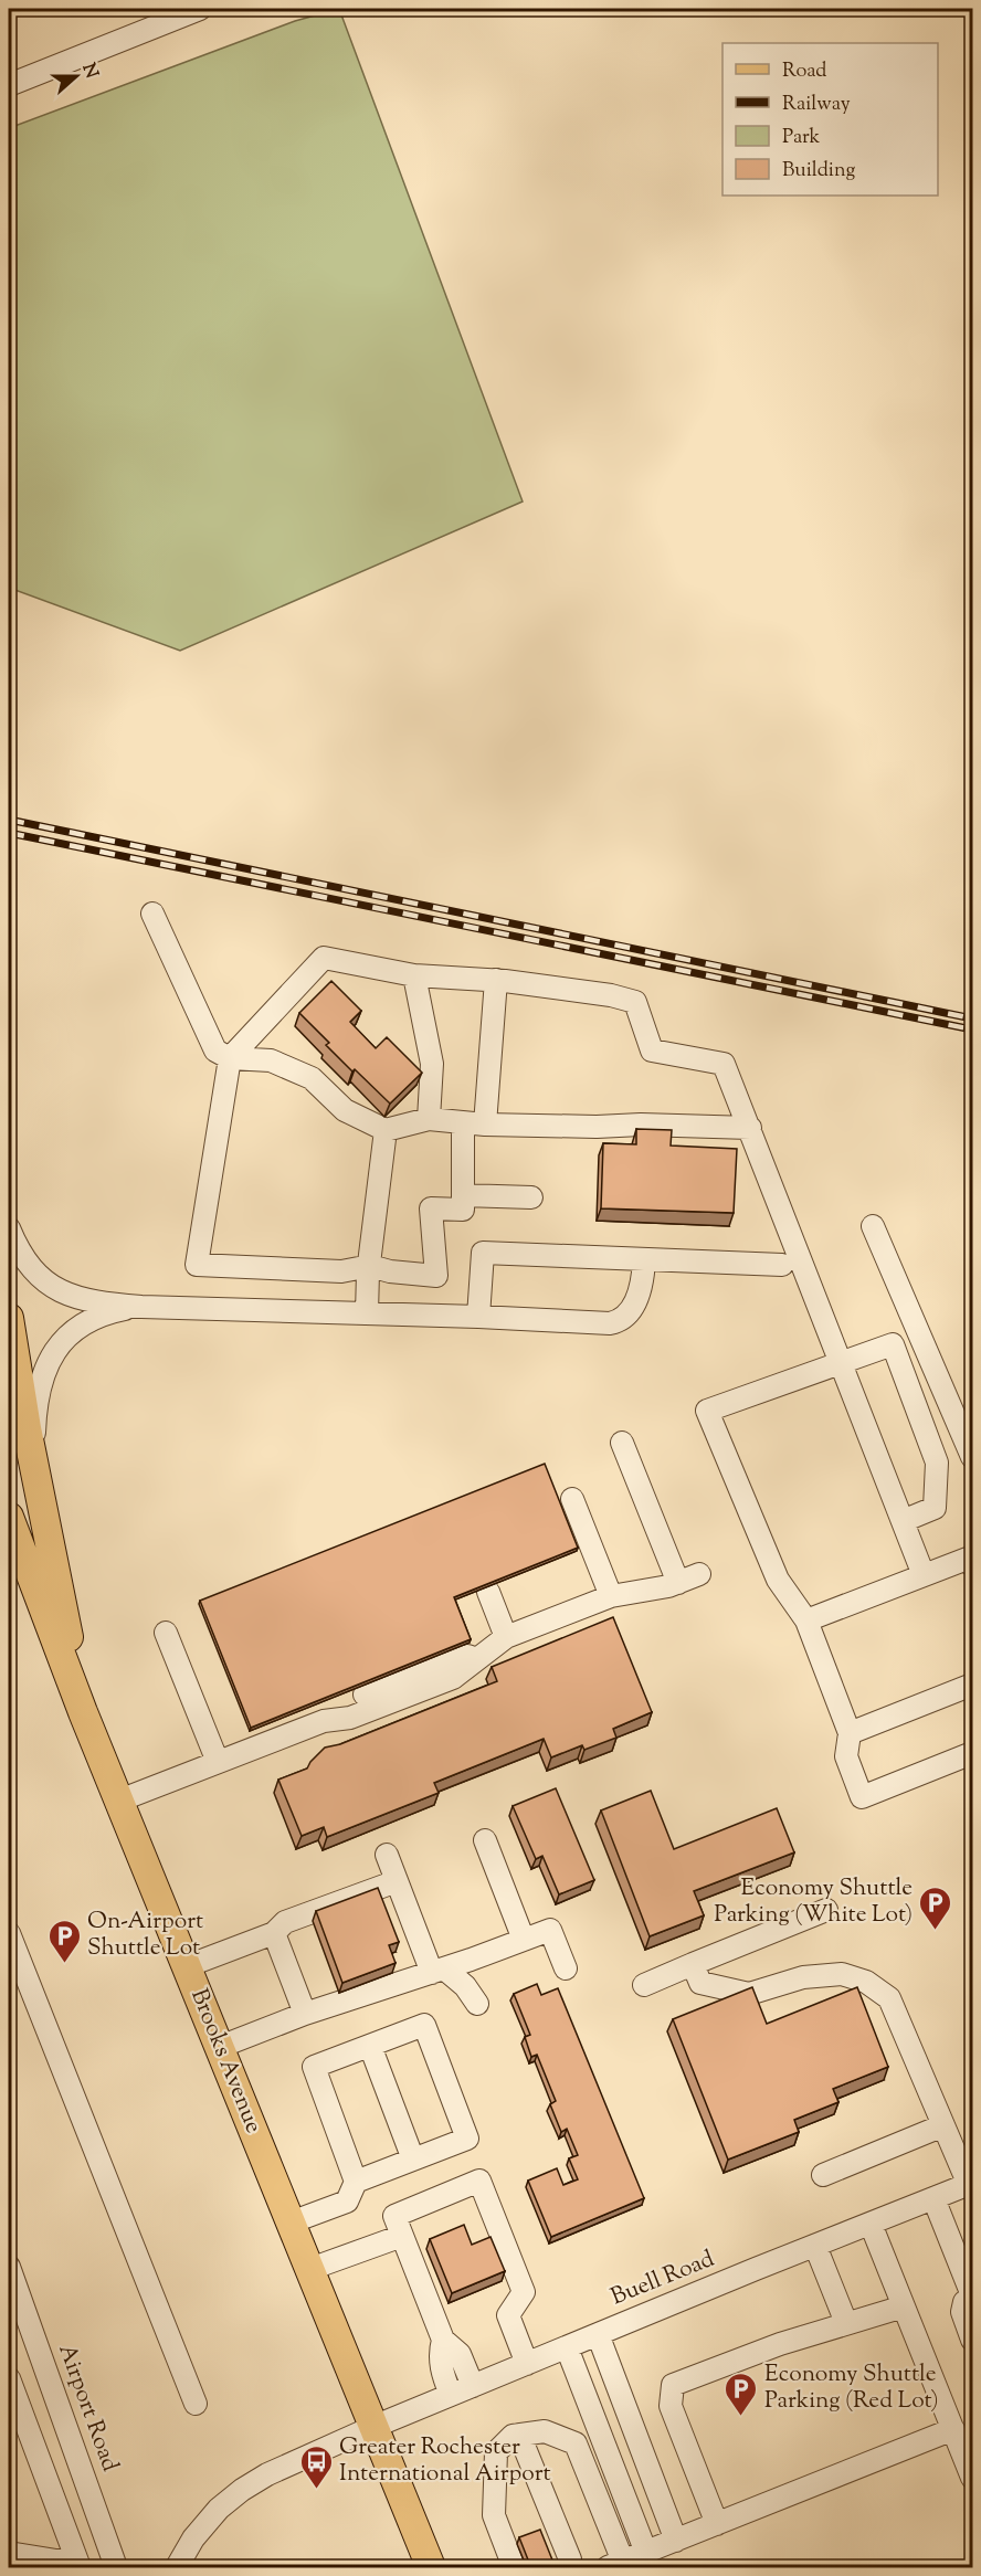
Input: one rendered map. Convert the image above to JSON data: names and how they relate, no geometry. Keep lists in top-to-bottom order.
{
  "streets": {
    "main road": ["Brooks Avenue"],
    "street": ["Buell Road", "Airport Road"]
  },
  "crossings": [
    ["Brooks Avenue", "Buell Road"]
  ],
  "places": {
    "parking": ["Economy Shuttle Parking (White Lot)", "On-Airport Shuttle Lot", "Economy Shuttle Parking (Red Lot)"],
    "bus stop": ["Greater Rochester International Airport"]
  },
  "legend": [
    "Road",
    "Railway",
    "Park",
    "Building"
  ],
  "north": "right"
}
